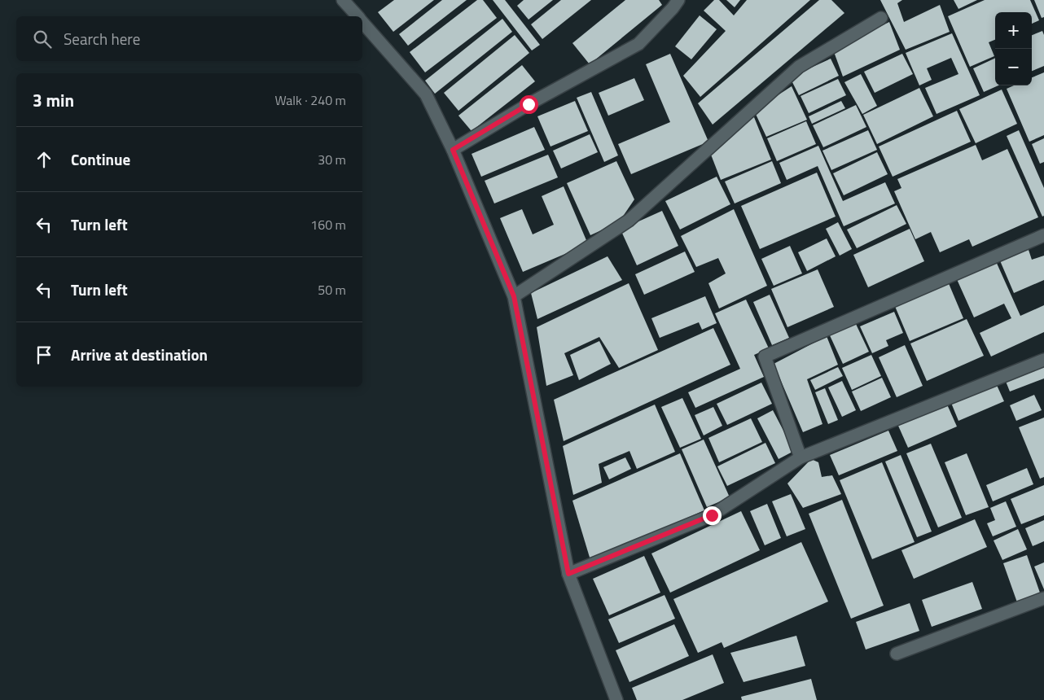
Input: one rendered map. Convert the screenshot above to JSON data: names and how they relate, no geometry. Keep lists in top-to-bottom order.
{
  "page": {
    "map_buttons": ["+", "−"],
    "search": "Search here",
    "heading": ["3 min", "Walk · 240 m"],
    "list": [
      ["Continue", "30 m"],
      ["Turn left", "160 m"],
      ["Turn left", "50 m"],
      "Arrive at destination"
    ]
  }
}
